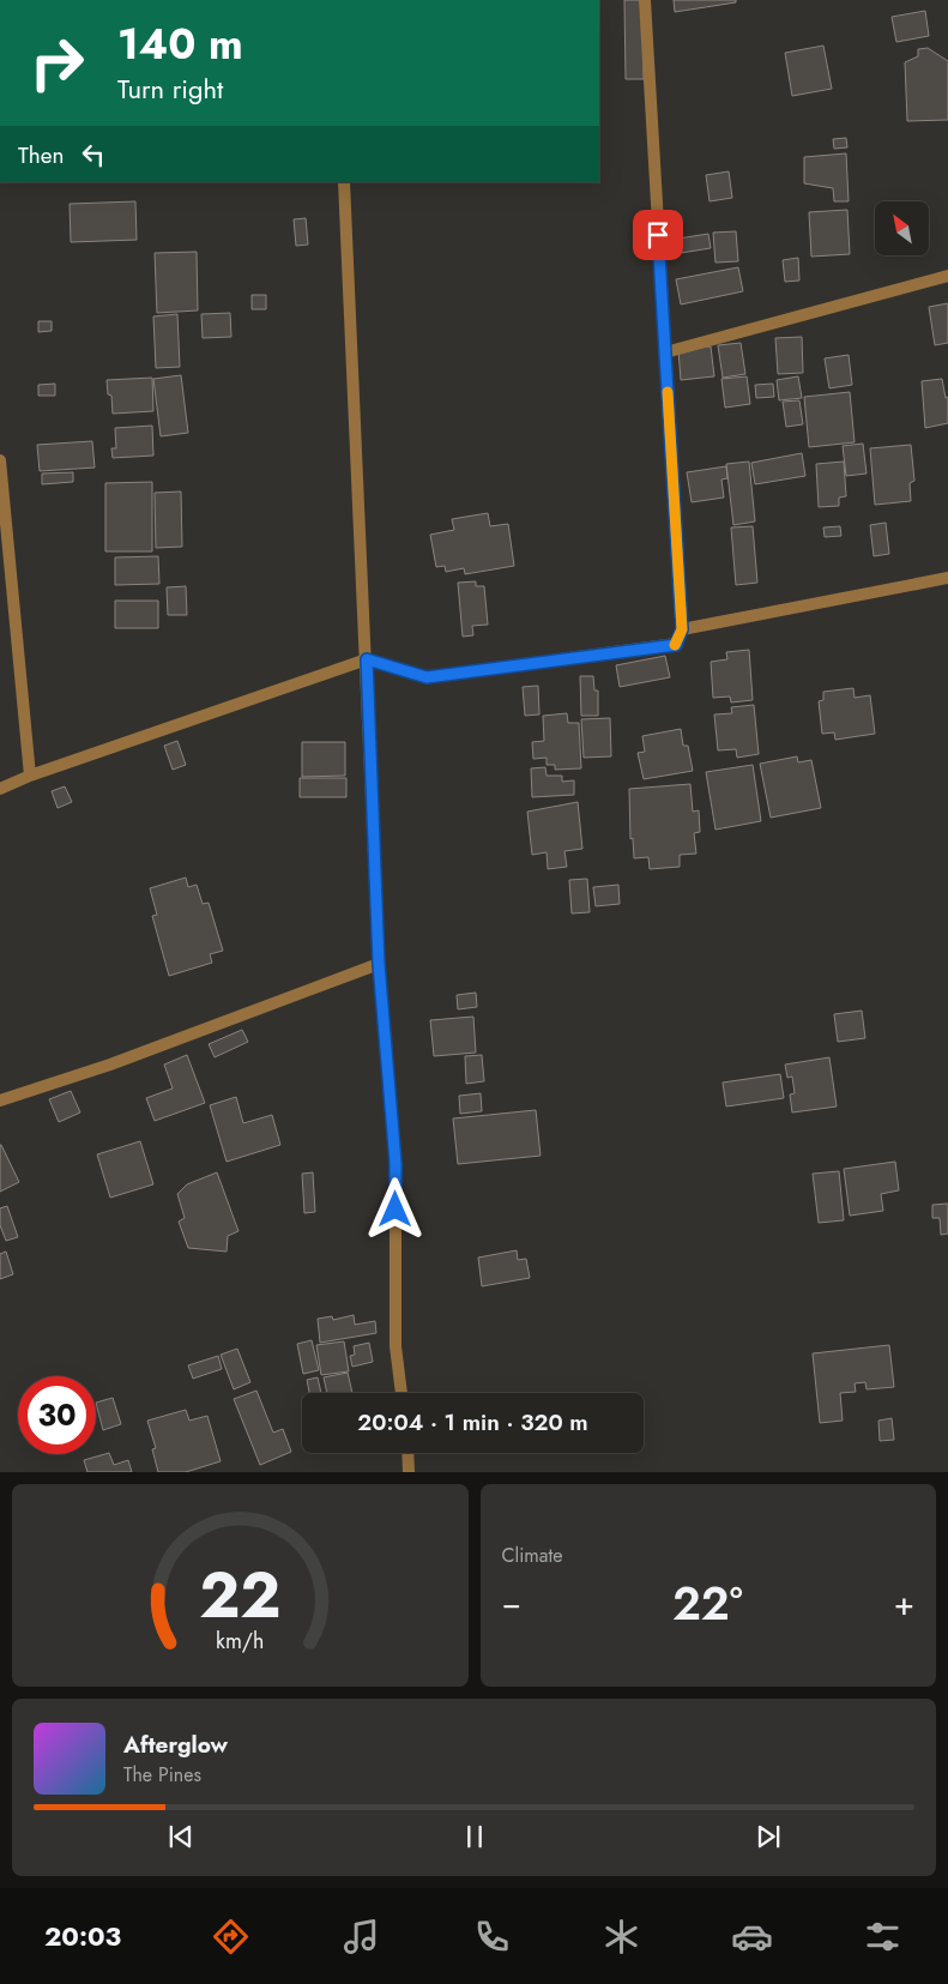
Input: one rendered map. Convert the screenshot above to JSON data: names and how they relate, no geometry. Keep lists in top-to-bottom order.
{
  "north": "top left",
  "page": {
    "turn": ["140 m", "Turn right"],
    "then": "Then",
    "limit": "30",
    "trip": "20:04 · 1 min · 320 m",
    "tile": "Climate",
    "heat": ["−", "22°", "+"],
    "song": ["Afterglow", "The Pines"],
    "tabs": "20:03",
    "gauge": ["22", "km/h"]
  }
}
